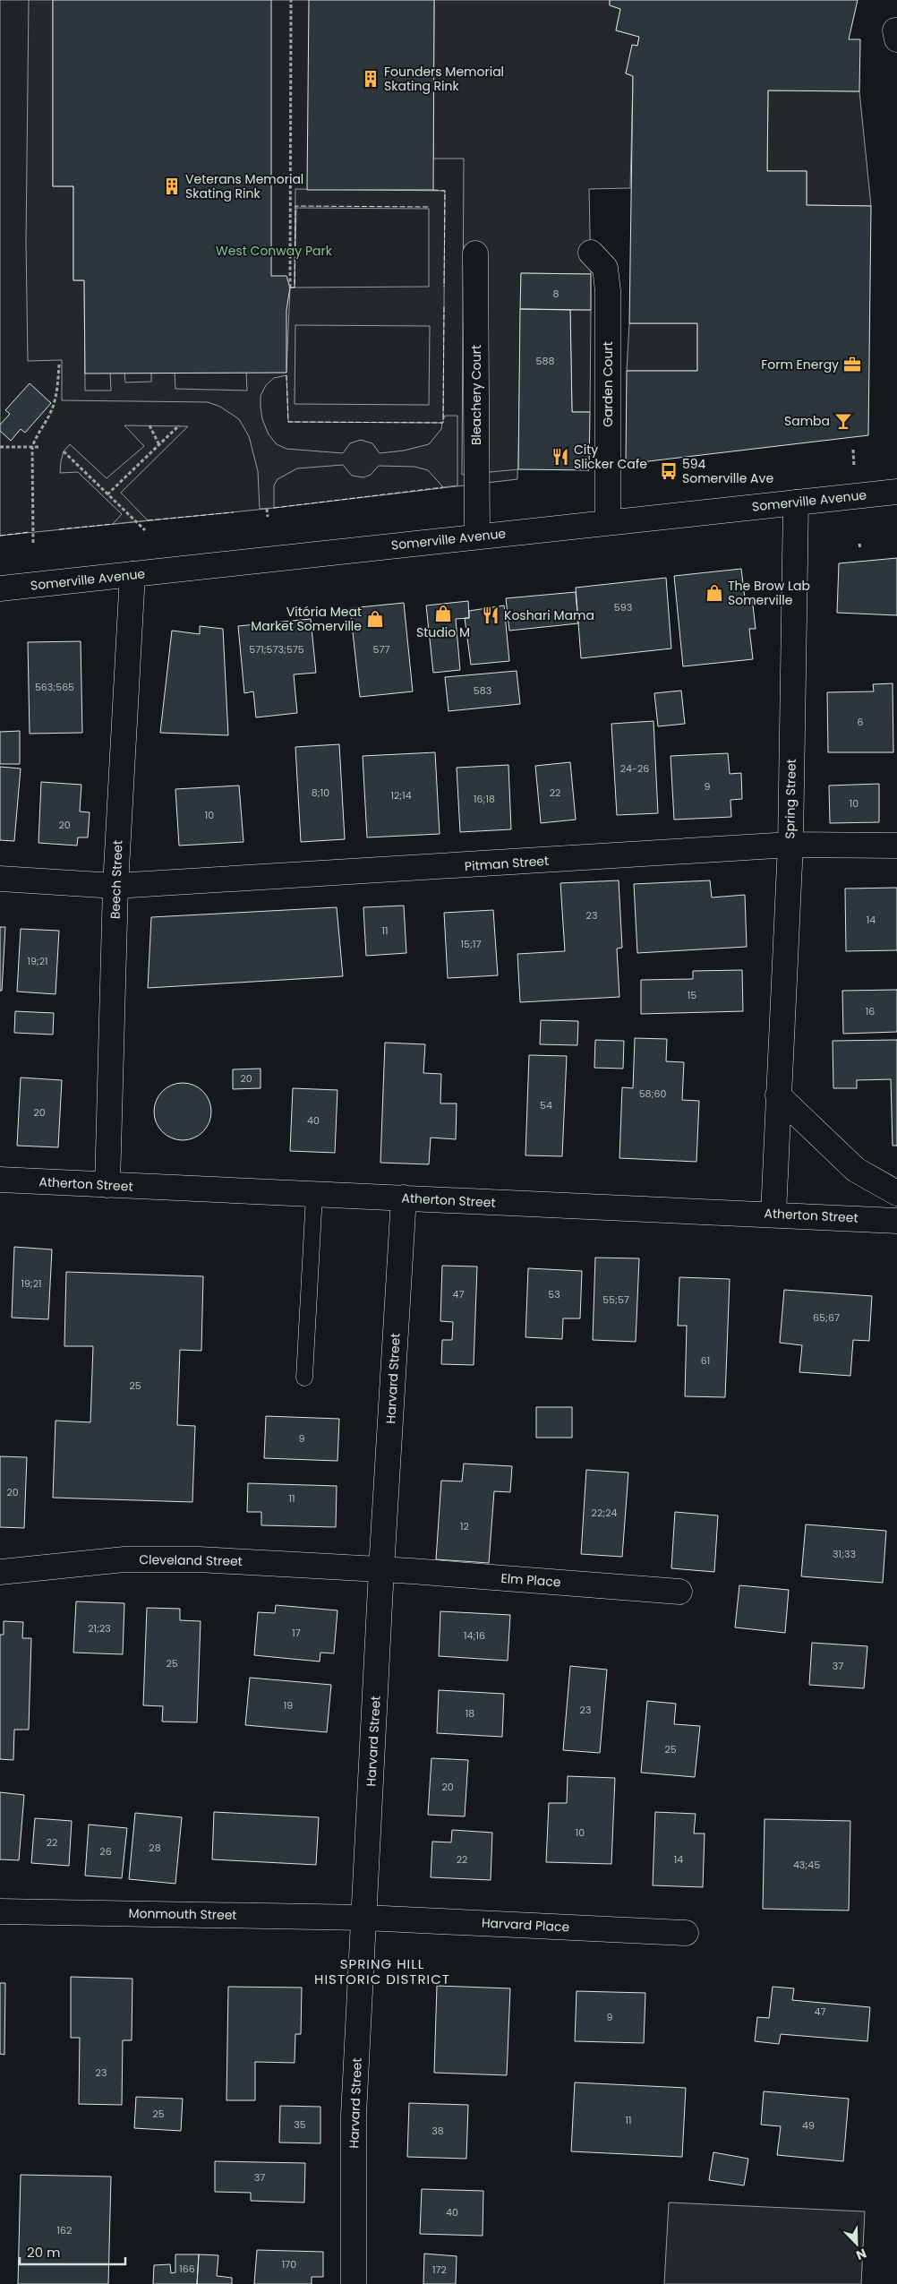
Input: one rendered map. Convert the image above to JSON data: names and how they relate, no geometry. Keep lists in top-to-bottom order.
{
  "streets": {
    "street": [
      "Garden Court",
      "Bleachery Court",
      "Somerville Avenue",
      "Spring Street",
      "Pitman Street",
      "Beech Street",
      "Atherton Street",
      "Harvard Street",
      "Cleveland Street",
      "Elm Place",
      "Monmouth Street",
      "Harvard Place"
    ]
  },
  "crossings": [
    ["Garden Court", "Somerville Avenue"],
    ["Bleachery Court", "Somerville Avenue"],
    ["Somerville Avenue", "Spring Street"],
    ["Somerville Avenue", "Beech Street"],
    ["Spring Street", "Pitman Street"],
    ["Spring Street", "Atherton Street"],
    ["Pitman Street", "Beech Street"],
    ["Beech Street", "Atherton Street"],
    ["Atherton Street", "Harvard Street"],
    ["Harvard Street", "Cleveland Street"],
    ["Harvard Street", "Elm Place"],
    ["Harvard Street", "Monmouth Street"],
    ["Harvard Street", "Harvard Place"],
    ["Cleveland Street", "Elm Place"],
    ["Monmouth Street", "Harvard Place"]
  ],
  "districts": ["SPRING HILL HISTORIC DISTRICT"],
  "parks": ["West Conway Park"],
  "places": {
    "building": ["Founders Memorial Skating Rink", "Veterans Memorial Skating Rink"],
    "office": ["Form Energy"],
    "bar": ["Samba"],
    "restaurant": ["City Slicker Cafe", "Koshari Mama"],
    "bus stop": ["594 Somerville Ave"],
    "shop": ["The Brow Lab Somerville", "Studio M", "Vitória Meat Market Somerville"]
  },
  "house_numbers": [
    "8",
    "588",
    "593",
    "571;573;575",
    "577",
    "563;565",
    "583",
    "6",
    "24-26",
    "9",
    "8;10",
    "22",
    "12;14",
    "16;18",
    "10",
    "10",
    "20",
    "23",
    "14",
    "11",
    "15;17",
    "19;21",
    "15",
    "16",
    "20",
    "58;60",
    "54",
    "20",
    "40",
    "19;21",
    "47",
    "53",
    "55;57",
    "65;67",
    "61",
    "25",
    "9",
    "20",
    "11",
    "22;24",
    "12",
    "31;33",
    "21;23",
    "17",
    "14;16",
    "25",
    "37",
    "19",
    "23",
    "18",
    "25",
    "20",
    "10",
    "22",
    "28",
    "26",
    "22",
    "14",
    "43;45",
    "47",
    "9",
    "23",
    "25",
    "11",
    "35",
    "49",
    "38",
    "37",
    "40",
    "162",
    "170",
    "166",
    "172"
  ],
  "scale_bar": "20 m",
  "north": "bottom right"
}
